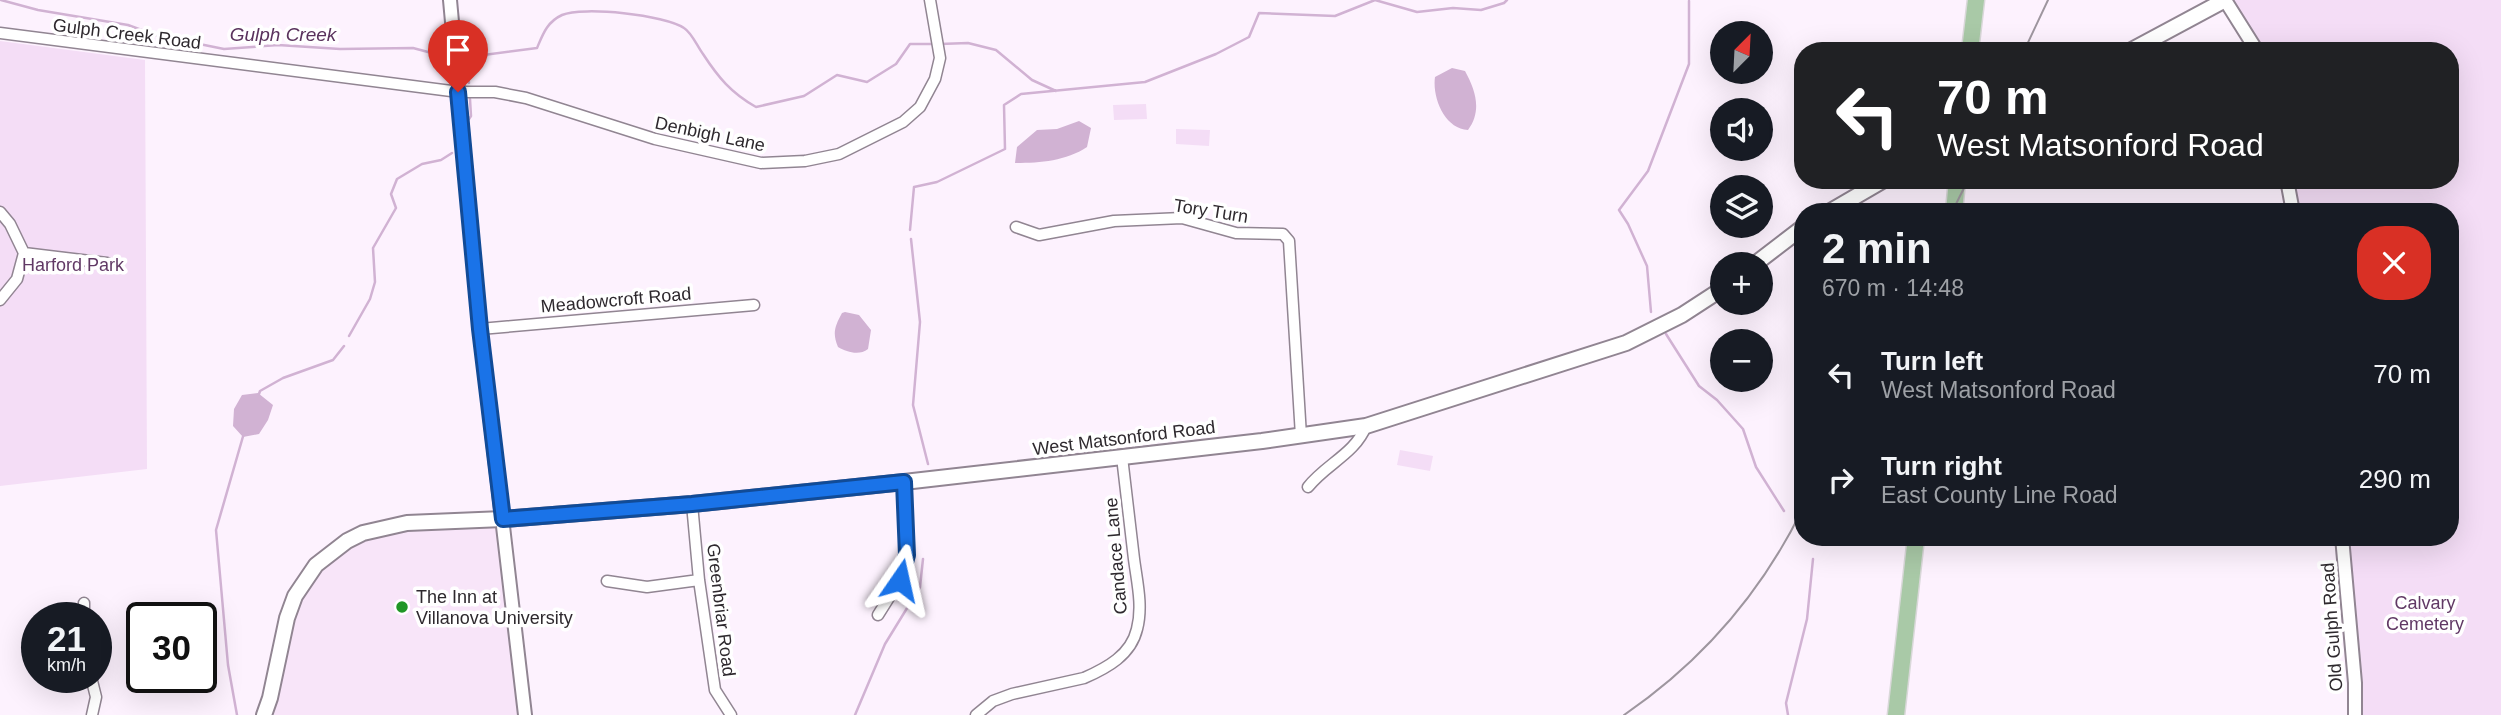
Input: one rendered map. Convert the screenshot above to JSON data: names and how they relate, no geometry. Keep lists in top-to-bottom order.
{
  "streets": {
    "main road": ["West Matsonford Road"],
    "street": [
      "Gulph Creek Road",
      "Denbigh Lane",
      "Tory Turn",
      "Meadowcroft Road",
      "Candace Lane",
      "Greenbriar Road",
      "Old Gulph Road"
    ]
  },
  "crossings": [
    ["Gulph Creek Road", "Denbigh Lane"],
    ["Tory Turn", "West Matsonford Road"],
    ["West Matsonford Road", "Candace Lane"],
    ["West Matsonford Road", "Greenbriar Road"]
  ],
  "water": ["Gulph Creek"],
  "parks": ["Harford Park", "Calvary Cemetery"],
  "places": ["The Inn at Villanova University"],
  "north": "top right",
  "page": {
    "map_buttons": ["+", "−"],
    "turn": ["70 m", "West Matsonford Road"],
    "heading": ["2 min", "670 m · 14:48"],
    "list": [
      {
        "name": "Turn left",
        "note": "West Matsonford Road",
        "value": "70 m"
      },
      {
        "name": "Turn right",
        "note": "East County Line Road",
        "value": "290 m"
      }
    ],
    "speed": "21 km/h",
    "limit": "30"
  }
}
